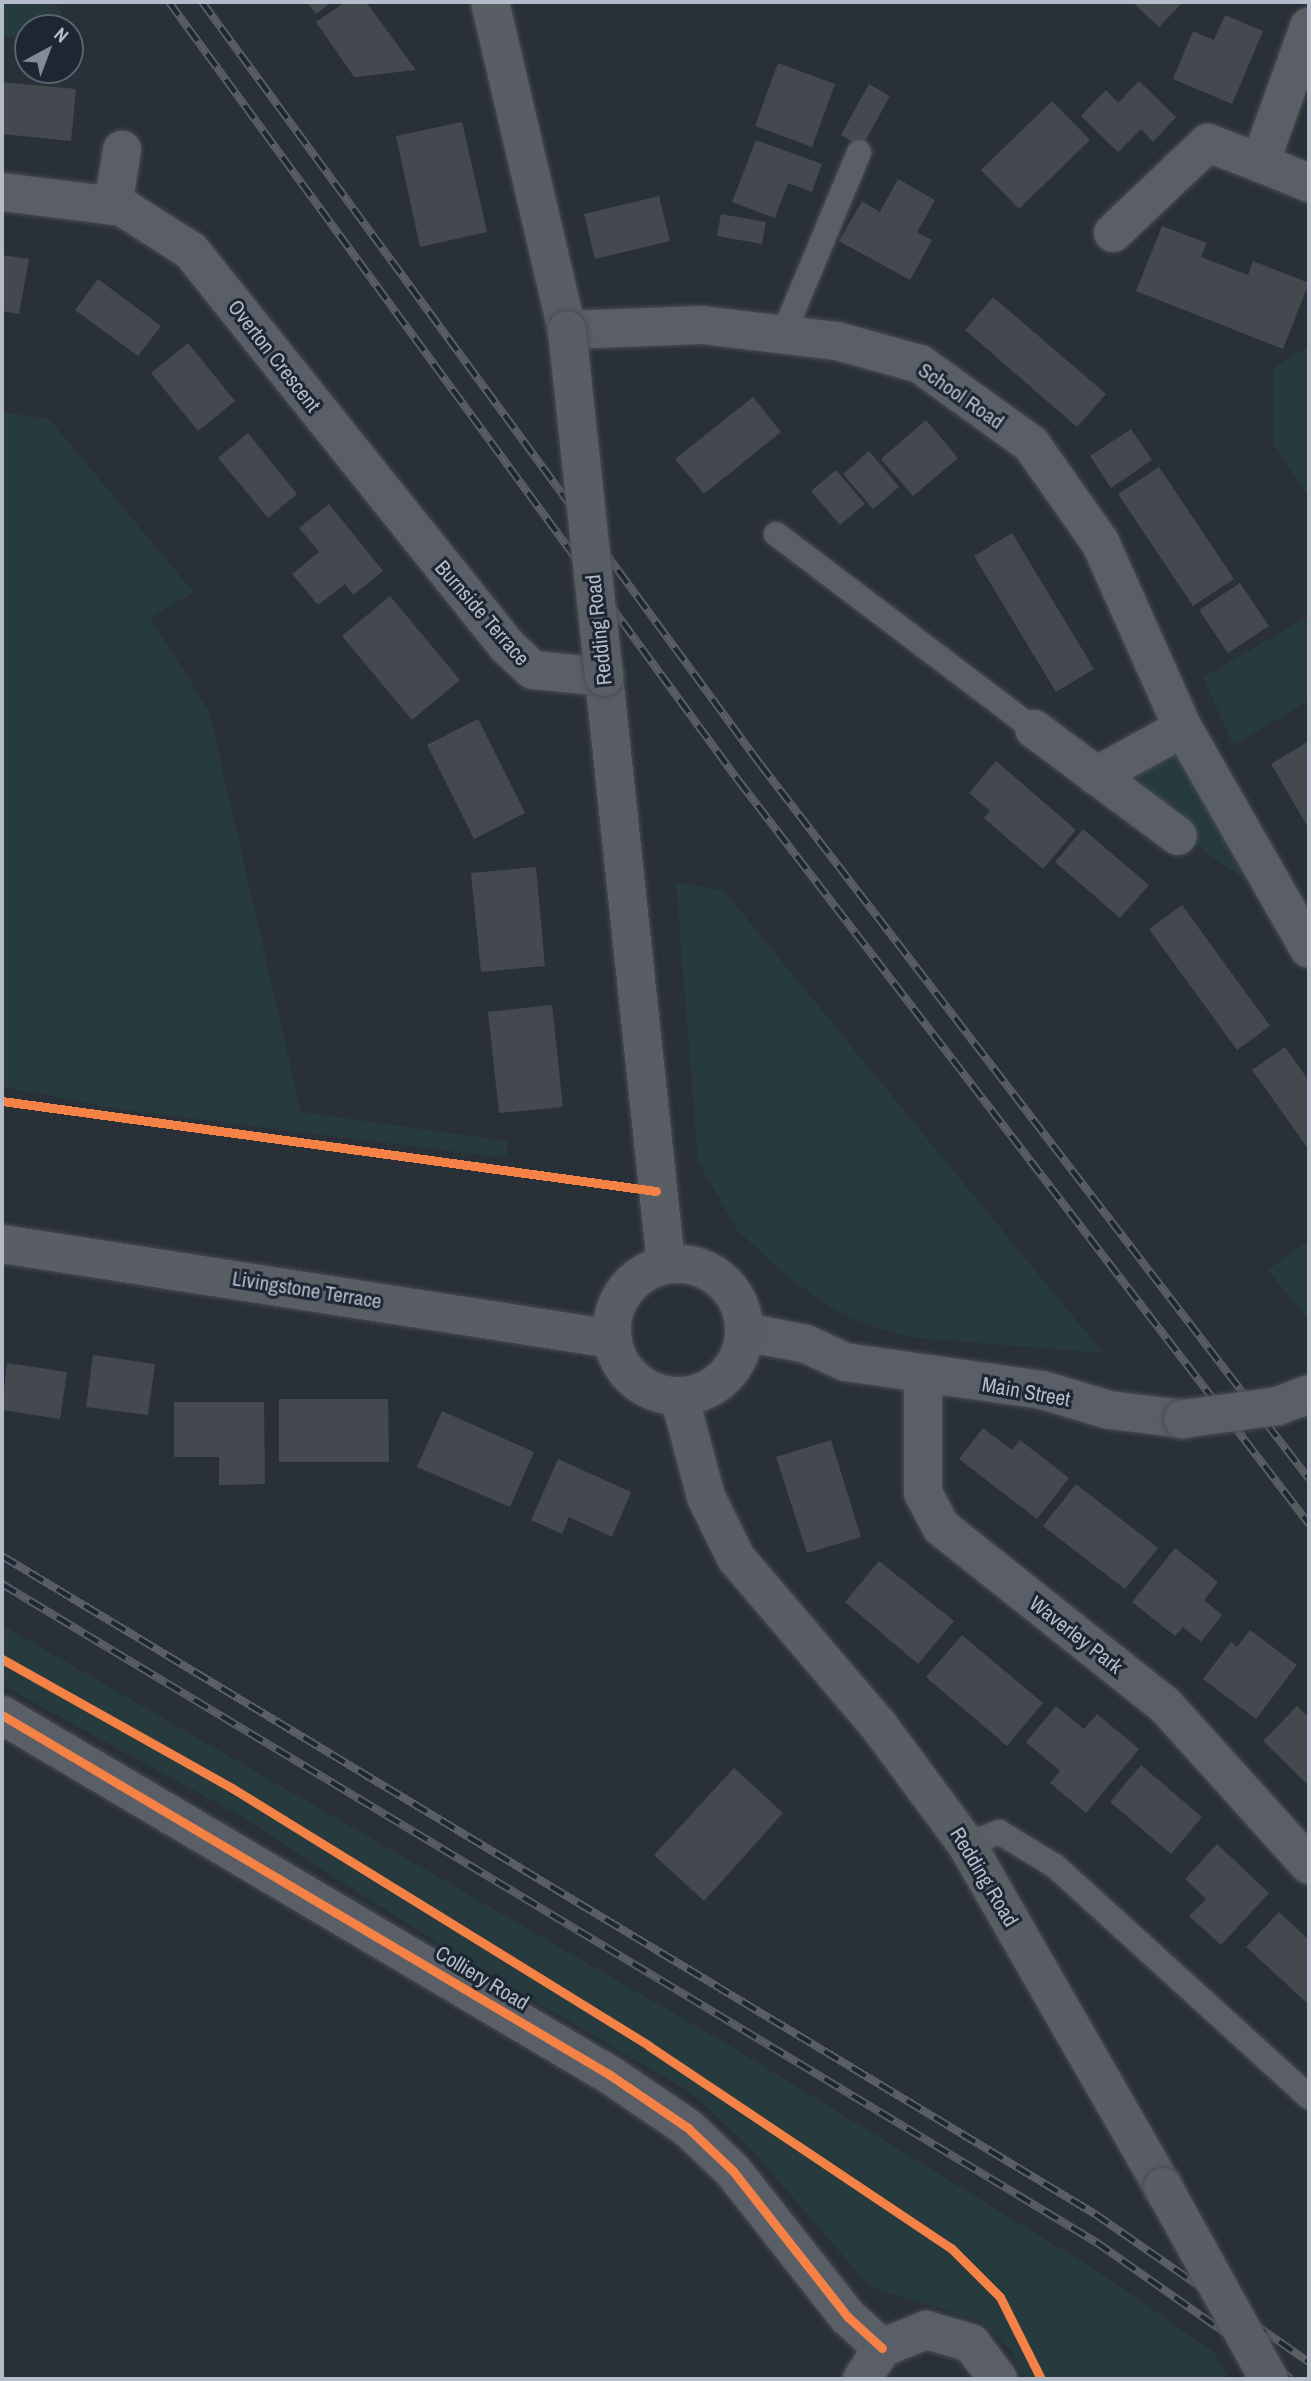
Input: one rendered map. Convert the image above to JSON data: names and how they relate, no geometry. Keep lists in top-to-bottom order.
{
  "streets": {
    "main road": ["Redding Road", "Livingstone Terrace"],
    "street": [
      "Overton Crescent",
      "School Road",
      "Burnside Terrace",
      "Main Street",
      "Waverley Park",
      "Colliery Road"
    ]
  },
  "crossings": [
    ["Overton Crescent", "Burnside Terrace"],
    ["School Road", "Redding Road"],
    ["Burnside Terrace", "Redding Road"],
    ["Redding Road", "Livingstone Terrace"],
    ["Redding Road", "Main Street"],
    ["Livingstone Terrace", "Main Street"],
    ["Main Street", "Waverley Park"]
  ],
  "north": "top right"
}
